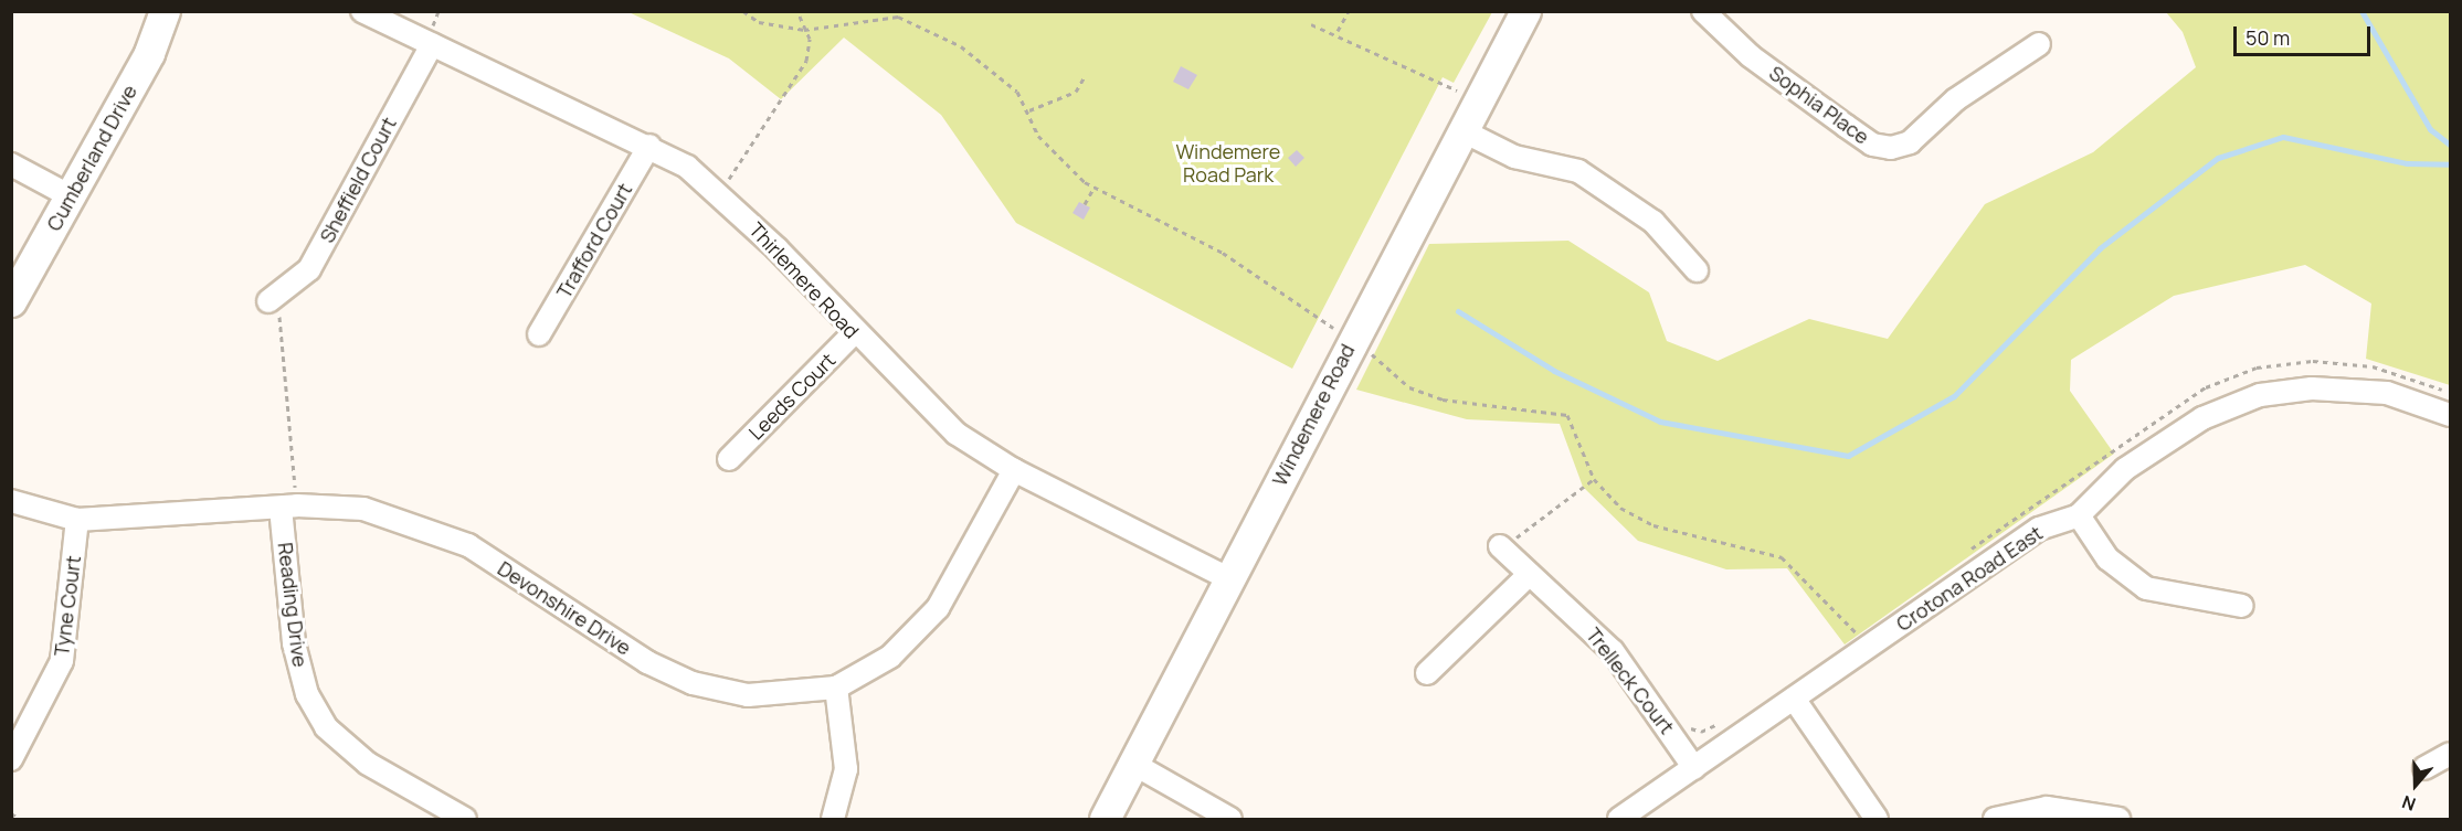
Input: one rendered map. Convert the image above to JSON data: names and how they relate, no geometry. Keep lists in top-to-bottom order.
{
  "streets": {
    "main road": ["Cumberland Drive", "Windemere Road"],
    "street": [
      "Sophia Place",
      "Sheffield Court",
      "Trafford Court",
      "Thirlemere Road",
      "Leeds Court",
      "Crotona Road East",
      "Reading Drive",
      "Tyne Court",
      "Devonshire Drive",
      "Trelleck Court"
    ]
  },
  "crossings": [
    ["Sheffield Court", "Thirlemere Road"],
    ["Trafford Court", "Thirlemere Road"],
    ["Thirlemere Road", "Leeds Court"],
    ["Thirlemere Road", "Windemere Road"],
    ["Thirlemere Road", "Devonshire Drive"],
    ["Crotona Road East", "Trelleck Court"],
    ["Reading Drive", "Devonshire Drive"],
    ["Tyne Court", "Devonshire Drive"]
  ],
  "parks": ["Windemere Road Park"],
  "scale_bar": "50 m",
  "north": "bottom"
}
